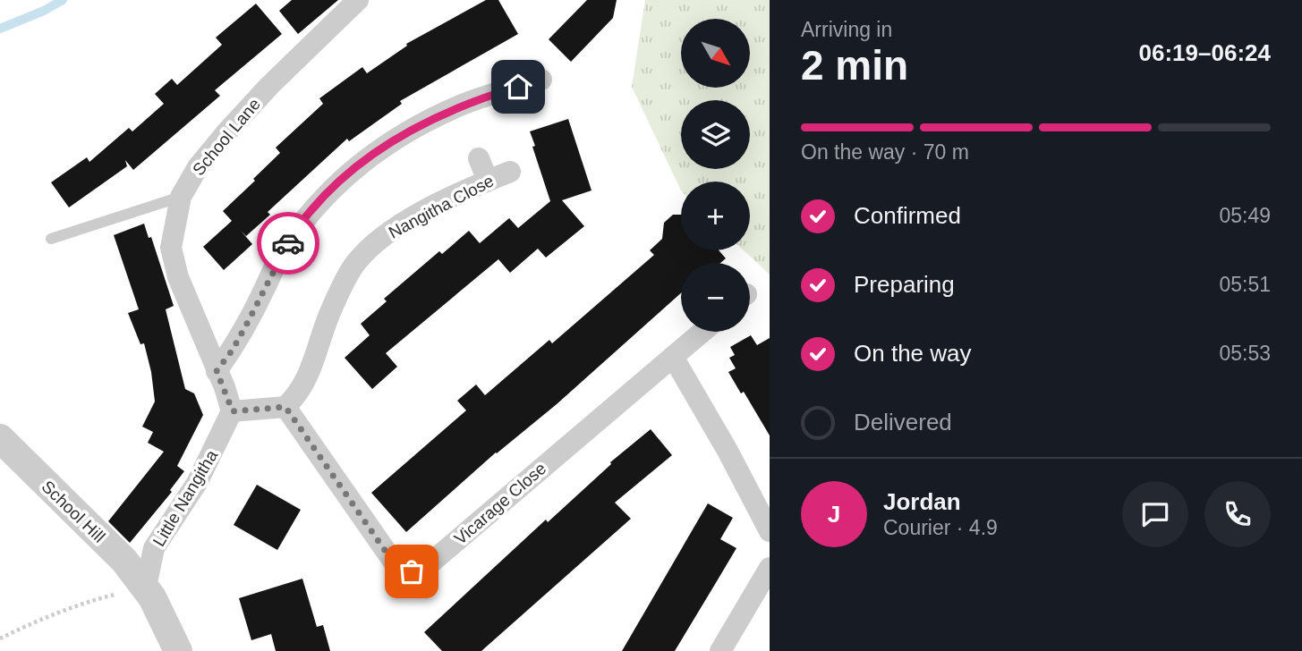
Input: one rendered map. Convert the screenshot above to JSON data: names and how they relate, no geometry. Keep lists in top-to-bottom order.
{
  "streets": {
    "street": [
      "School Lane",
      "Nangitha Close",
      "Little Nangitha",
      "Vicarage Close",
      "School Hill"
    ]
  },
  "crossings": [
    ["School Lane", "Little Nangitha"],
    ["Nangitha Close", "Vicarage Close"],
    ["Little Nangitha", "School Hill"]
  ],
  "north": "bottom right",
  "page": {
    "heading": ["2 min", "Arriving in", "06:19–06:24"],
    "panel": ["Jordan", "Courier · 4.9"],
    "map_buttons": ["+", "−"],
    "bar": "On the way · 70 m",
    "list": [
      ["Confirmed", "05:49"],
      ["Preparing", "05:51"],
      ["On the way", "05:53"],
      "Delivered"
    ],
    "round": "J"
  }
}
